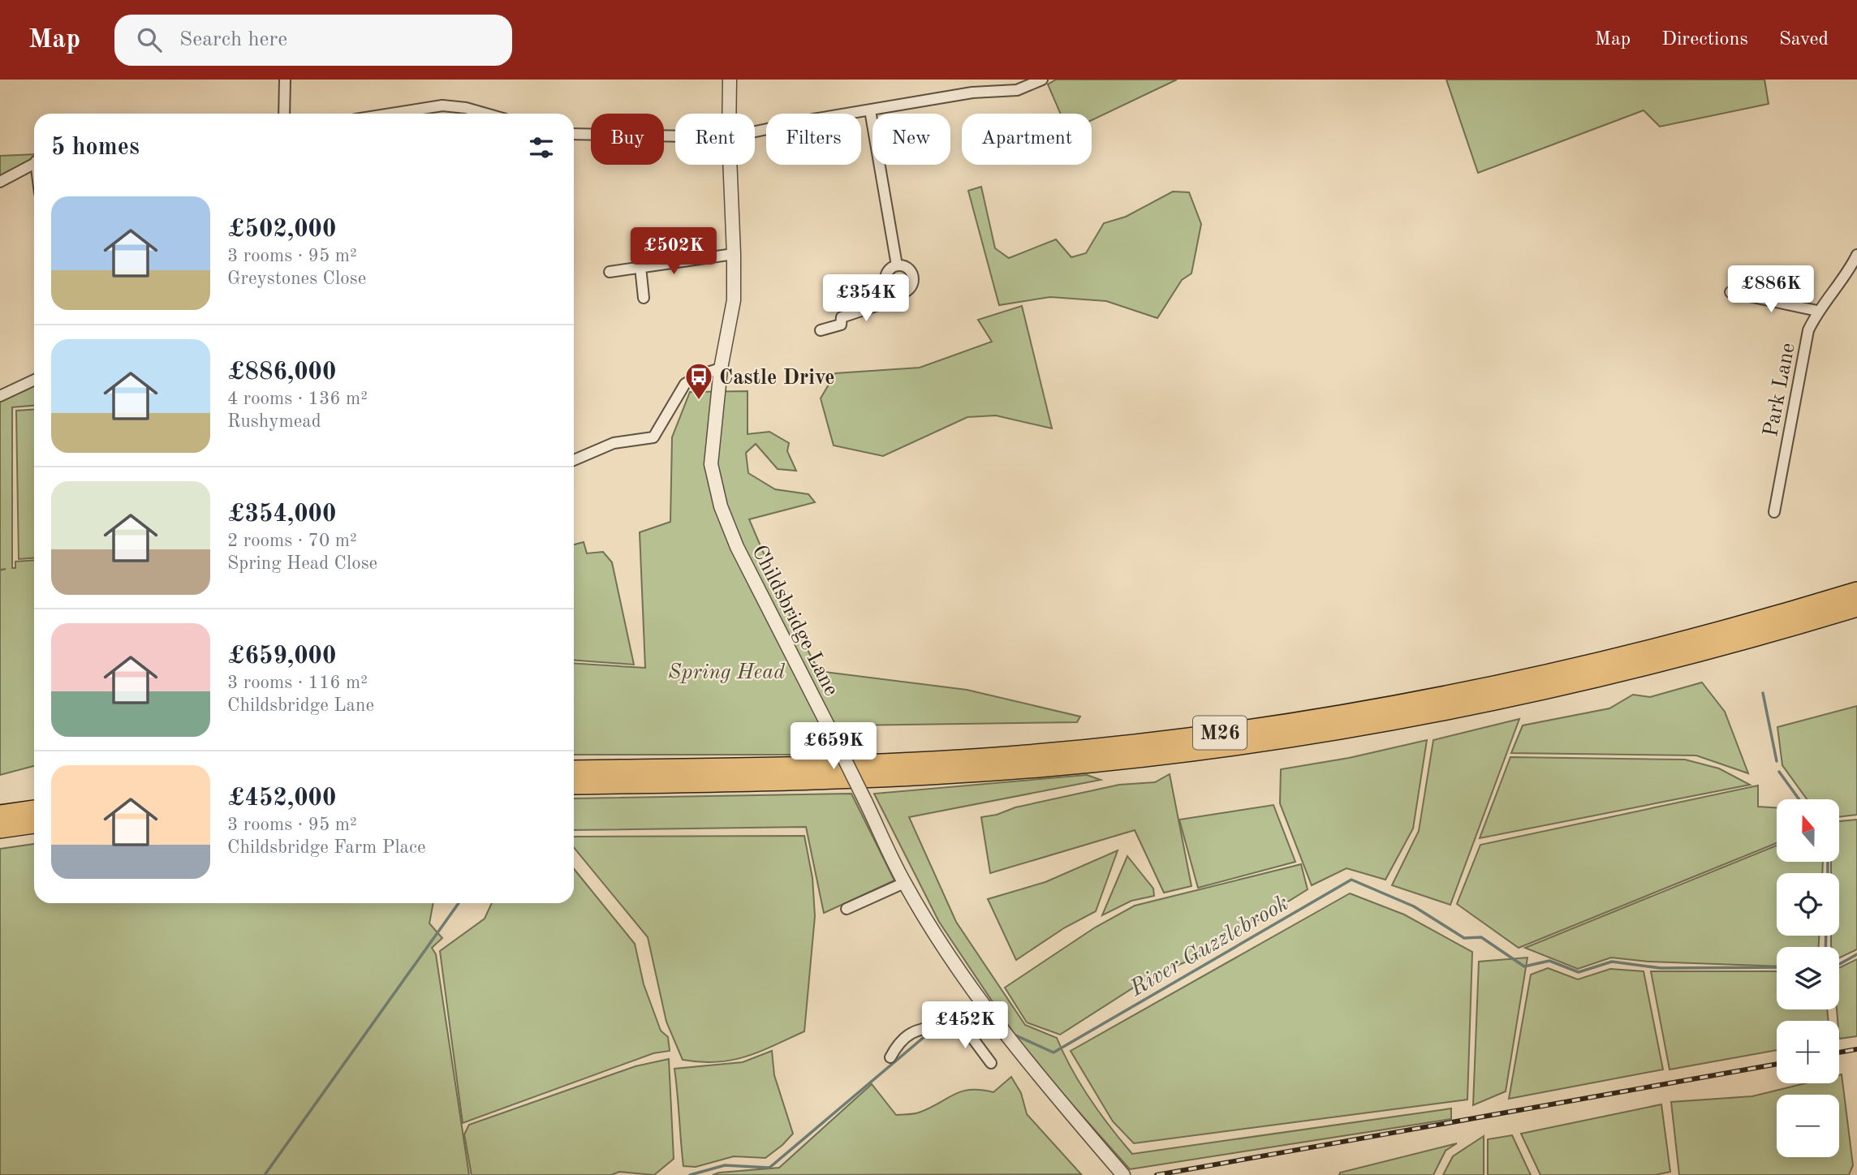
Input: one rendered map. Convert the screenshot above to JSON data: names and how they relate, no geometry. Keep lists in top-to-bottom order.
{
  "streets": {
    "highway": ["M26"],
    "street": ["Park Lane", "Childsbridge Lane"]
  },
  "water": ["River Guzzlebrook"],
  "parks": ["Spring Head"],
  "places": {
    "bus stop": ["Castle Drive"]
  },
  "north": "top",
  "page": {
    "header": "Map",
    "search": "Search here",
    "nav": ["Map", "Directions", "Saved"],
    "chip": [
      "Buy",
      "Rent",
      "Filters",
      "New",
      "Apartment"
    ],
    "heading": "5 homes",
    "list": [
      {
        "name": "£502,000",
        "note": "3 rooms · 95 m² · Greystones Close"
      },
      {
        "name": "£886,000",
        "note": "4 rooms · 136 m² · Rushymead"
      },
      {
        "name": "£354,000",
        "note": "2 rooms · 70 m² · Spring Head Close"
      },
      {
        "name": "£659,000",
        "note": "3 rooms · 116 m² · Childsbridge Lane"
      },
      {
        "name": "£452,000",
        "note": "3 rooms · 95 m² · Childsbridge Farm Place"
      }
    ],
    "price": [
      "£502K",
      "£886K",
      "£354K",
      "£659K",
      "£452K"
    ],
    "map_buttons": ["+", "−"]
  }
}
